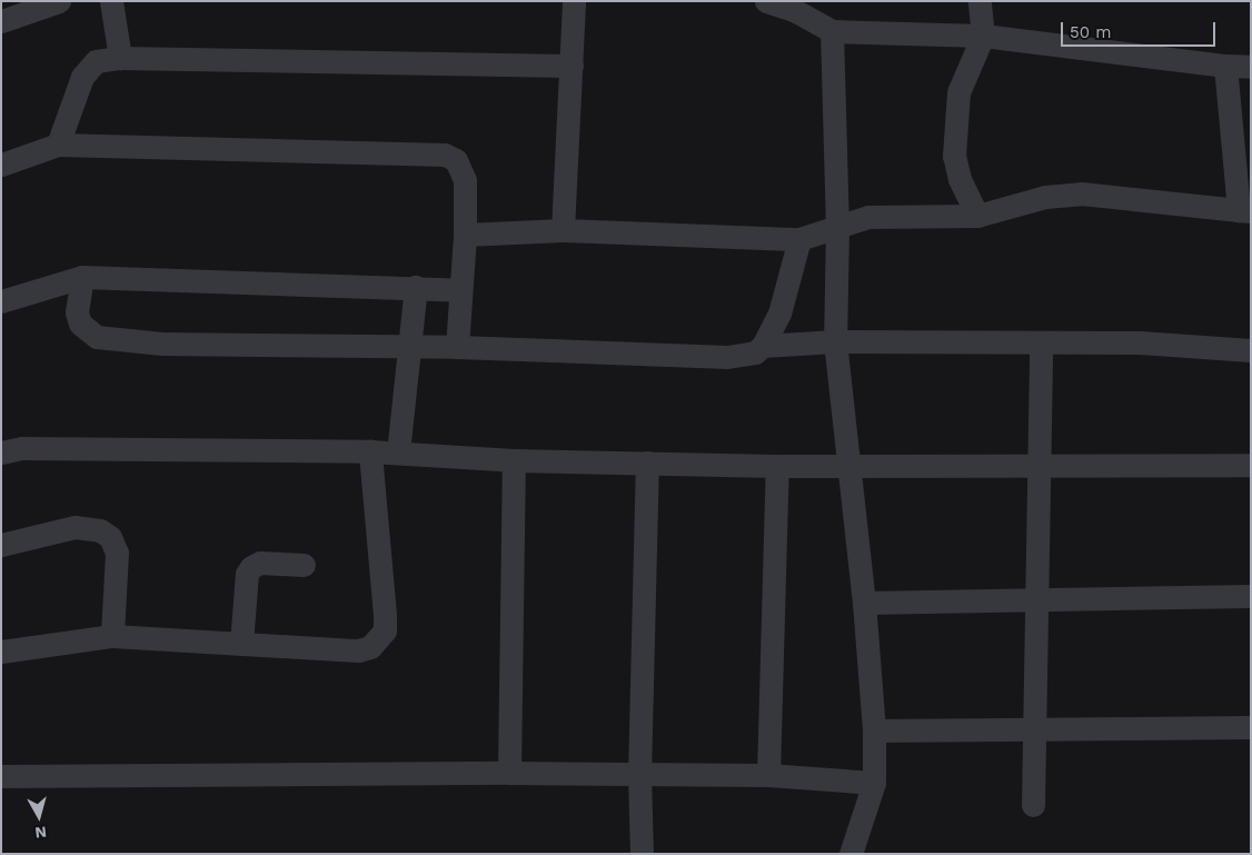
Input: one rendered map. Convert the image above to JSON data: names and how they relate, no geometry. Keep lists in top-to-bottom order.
{
  "scale_bar": "50 m",
  "north": "bottom"
}
